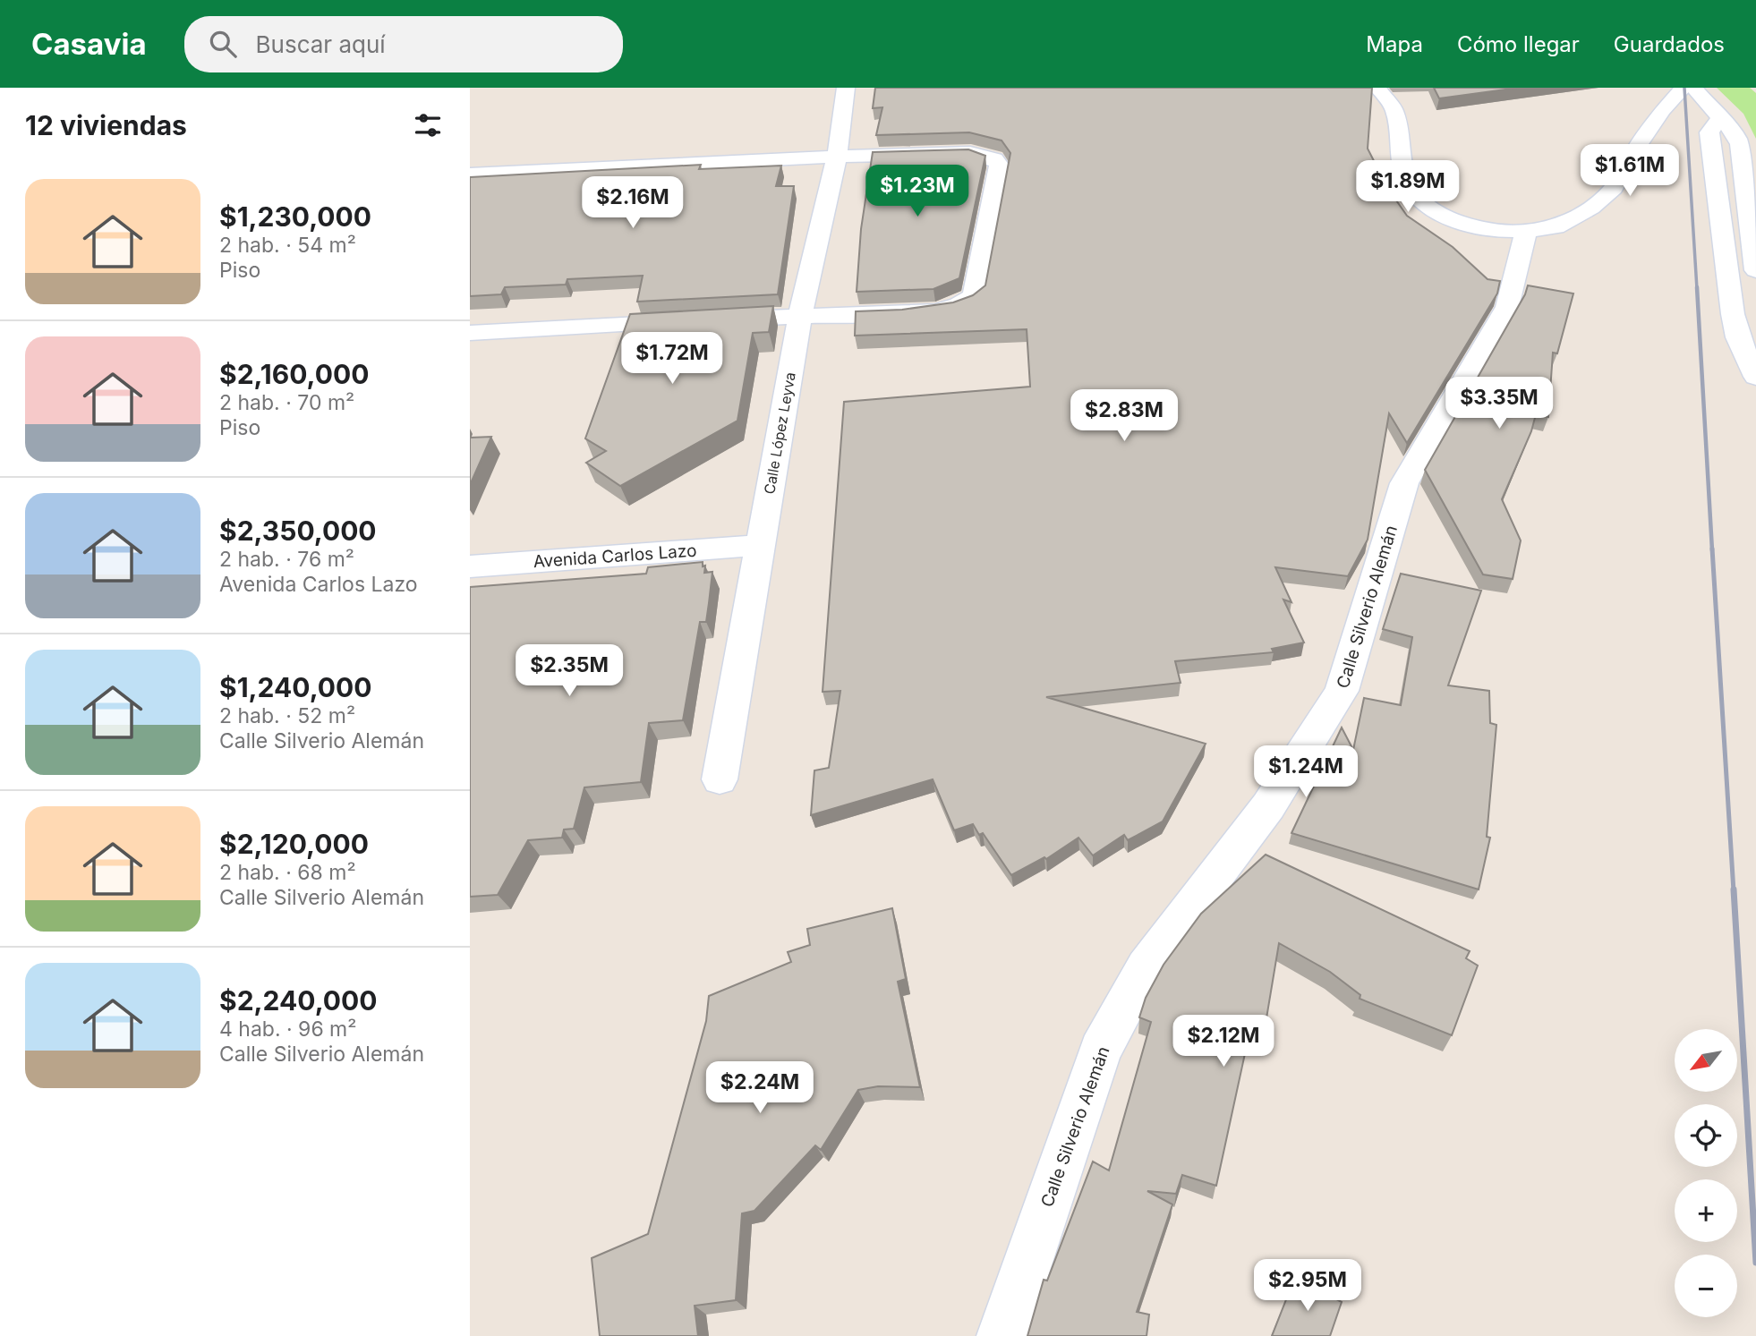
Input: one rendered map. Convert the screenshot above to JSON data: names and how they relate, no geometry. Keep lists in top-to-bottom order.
{
  "streets": {
    "street": ["Calle López Leyva", "Avenida Carlos Lazo", "Calle Silverio Alemán"]
  },
  "crossings": [
    ["Calle López Leyva", "Avenida Carlos Lazo"]
  ],
  "north": "bottom left",
  "page": {
    "header": "Casavia",
    "search": "Buscar aquí",
    "nav": ["Mapa", "Cómo llegar", "Guardados"],
    "heading": "12 viviendas",
    "price": [
      "$1.61M",
      "$1.89M",
      "$1.23M",
      "$2.16M",
      "$1.72M",
      "$3.35M",
      "$2.83M",
      "$2.35M",
      "$1.24M",
      "$2.12M",
      "$2.24M",
      "$2.95M"
    ],
    "list": [
      {
        "name": "$1,230,000",
        "note": "2 hab. · 54 m² · Piso"
      },
      {
        "name": "$2,160,000",
        "note": "2 hab. · 70 m² · Piso"
      },
      {
        "name": "$2,350,000",
        "note": "2 hab. · 76 m² · Avenida Carlos Lazo"
      },
      {
        "name": "$1,240,000",
        "note": "2 hab. · 52 m² · Calle Silverio Alemán"
      },
      {
        "name": "$2,120,000",
        "note": "2 hab. · 68 m² · Calle Silverio Alemán"
      },
      {
        "name": "$2,240,000",
        "note": "4 hab. · 96 m² · Calle Silverio Alemán"
      }
    ],
    "map_buttons": ["+", "−"]
  }
}
